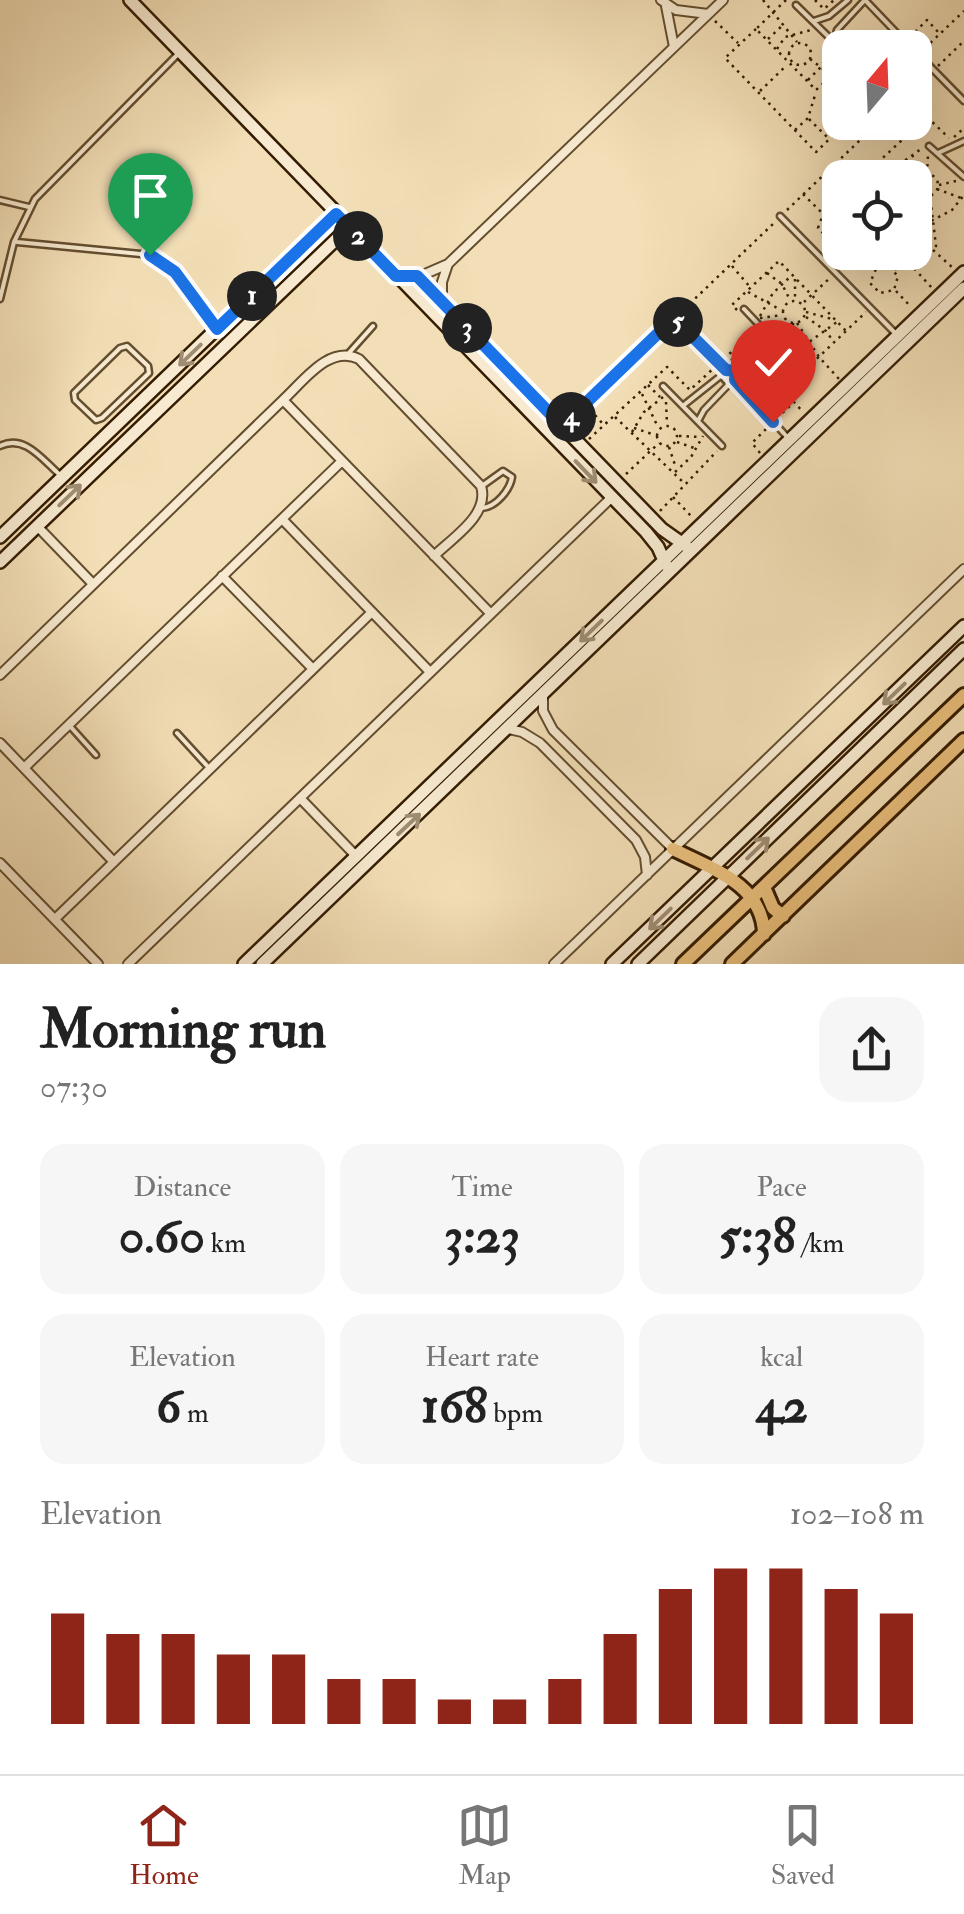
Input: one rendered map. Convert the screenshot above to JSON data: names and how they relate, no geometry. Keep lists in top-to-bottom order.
{
  "north": "top",
  "page": {
    "pins": [
      "2",
      "1",
      "5",
      "3",
      "4"
    ],
    "heading": ["Morning run", "07:30"],
    "stats": [
      ["Distance", "0.60 km"],
      ["Time", "3:23"],
      ["Pace", "5:38 /km"],
      ["Elevation", "6 m"],
      ["Heart rate", "168 bpm"],
      ["kcal", "42"]
    ],
    "chart": ["Elevation", "102–108 m"],
    "tabs": ["Home", "Map", "Saved"]
  }
}
